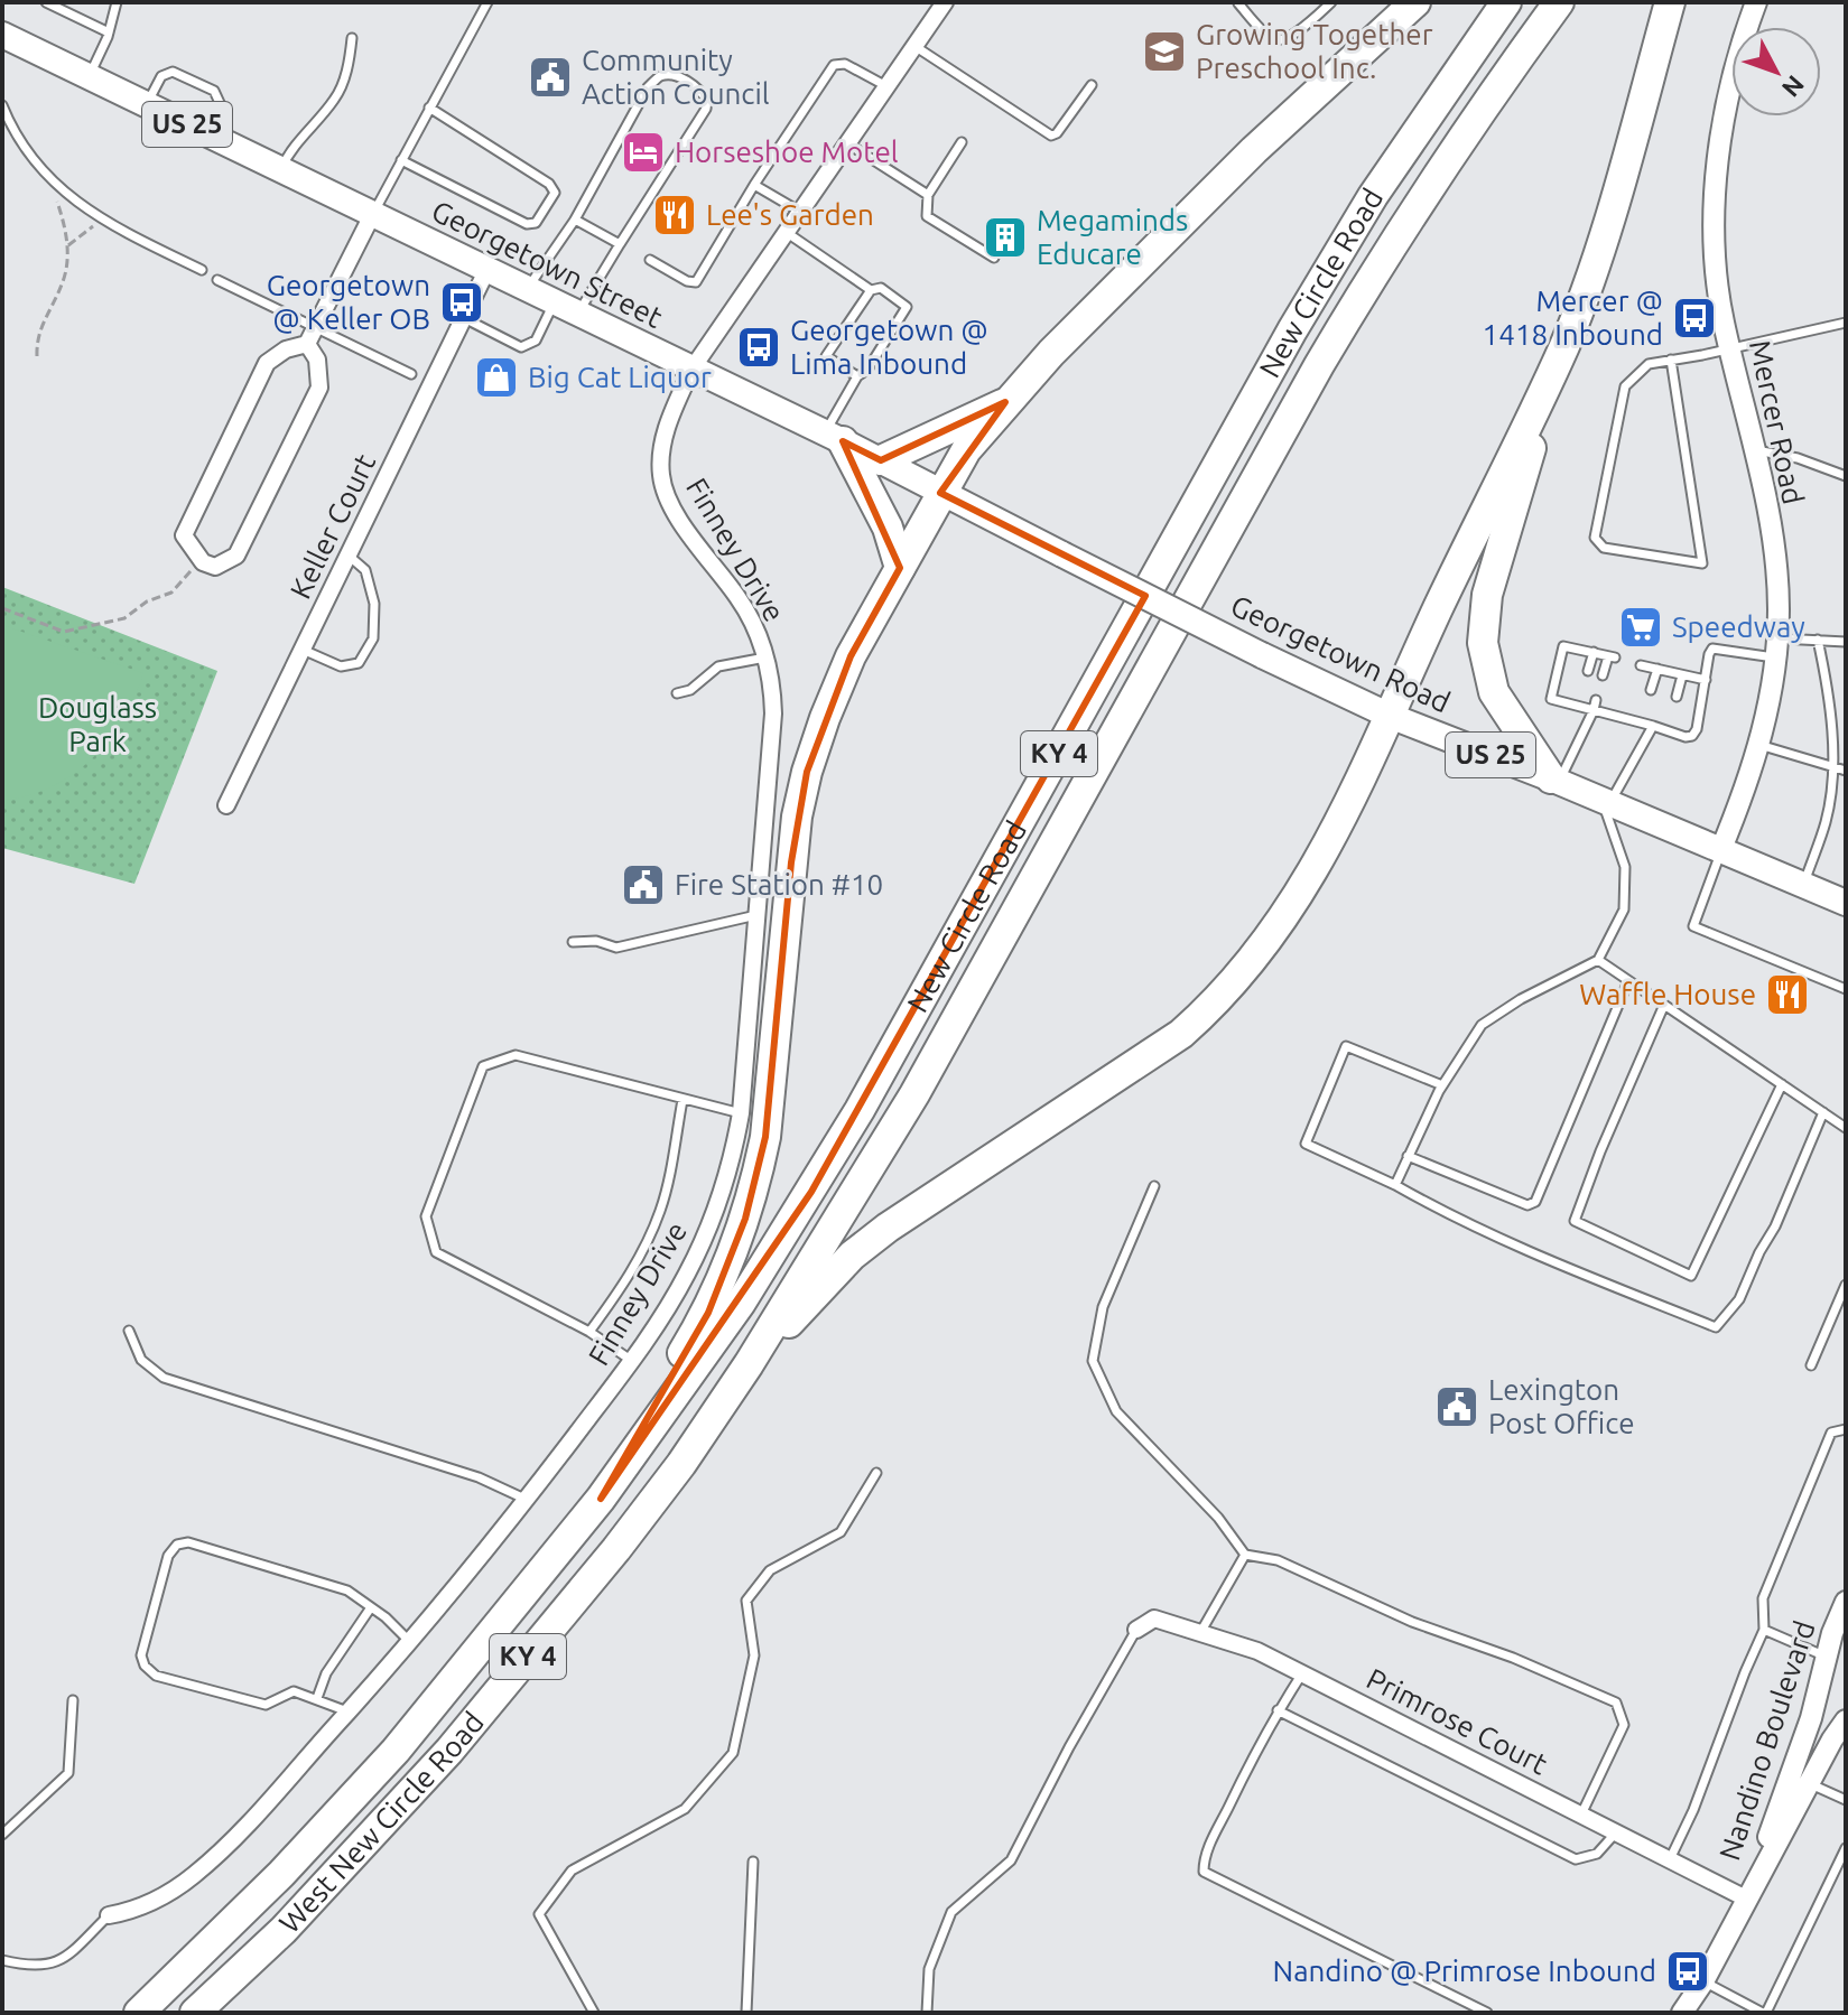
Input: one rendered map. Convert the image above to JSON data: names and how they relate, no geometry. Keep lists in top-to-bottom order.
{
  "streets": {
    "highway": ["New Circle Road", "KY 4", "West New Circle Road"],
    "main road": ["US 25", "Georgetown Street", "Georgetown Road"],
    "street": [
      "Mercer Road",
      "Keller Court",
      "Finney Drive",
      "Primrose Court",
      "Nandino Boulevard"
    ]
  },
  "crossings": [
    ["Georgetown Street", "Keller Court"],
    ["Georgetown Street", "Finney Drive"],
    ["Georgetown Street", "Georgetown Road"],
    ["New Circle Road", "West New Circle Road"],
    ["Mercer Road", "Georgetown Road"],
    ["Primrose Court", "Nandino Boulevard"]
  ],
  "parks": ["Douglass Park"],
  "places": {
    "school or university": ["Growing Together Preschool Inc."],
    "public building": ["Community Action Council", "Fire Station #10", "Lexington Post Office"],
    "hotel": ["Horseshoe Motel"],
    "restaurant": ["Lee's Garden", "Waffle House"],
    "building": ["Megaminds Educare"],
    "bus stop": [
      "Georgetown @ Keller OB",
      "Mercer @ 1418 Inbound",
      "Georgetown @ Lima Inbound",
      "Nandino @ Primrose Inbound"
    ],
    "shop": ["Big Cat Liquor"],
    "supermarket": ["Speedway"]
  },
  "north": "bottom right"
}
